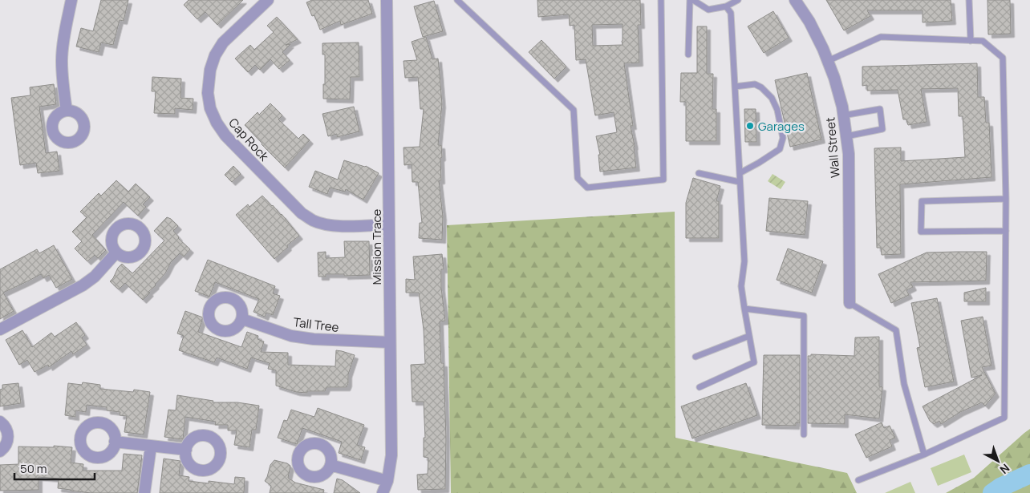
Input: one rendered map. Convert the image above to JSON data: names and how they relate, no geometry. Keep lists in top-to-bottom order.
{
  "streets": {
    "street": [
      "Cap Rock",
      "Wall Street",
      "Mission Trace",
      "Tall Tree"
    ]
  },
  "crossings": [
    ["Cap Rock", "Mission Trace"],
    ["Mission Trace", "Tall Tree"]
  ],
  "places": ["Garages"],
  "scale_bar": "50 m",
  "north": "bottom right"
}
